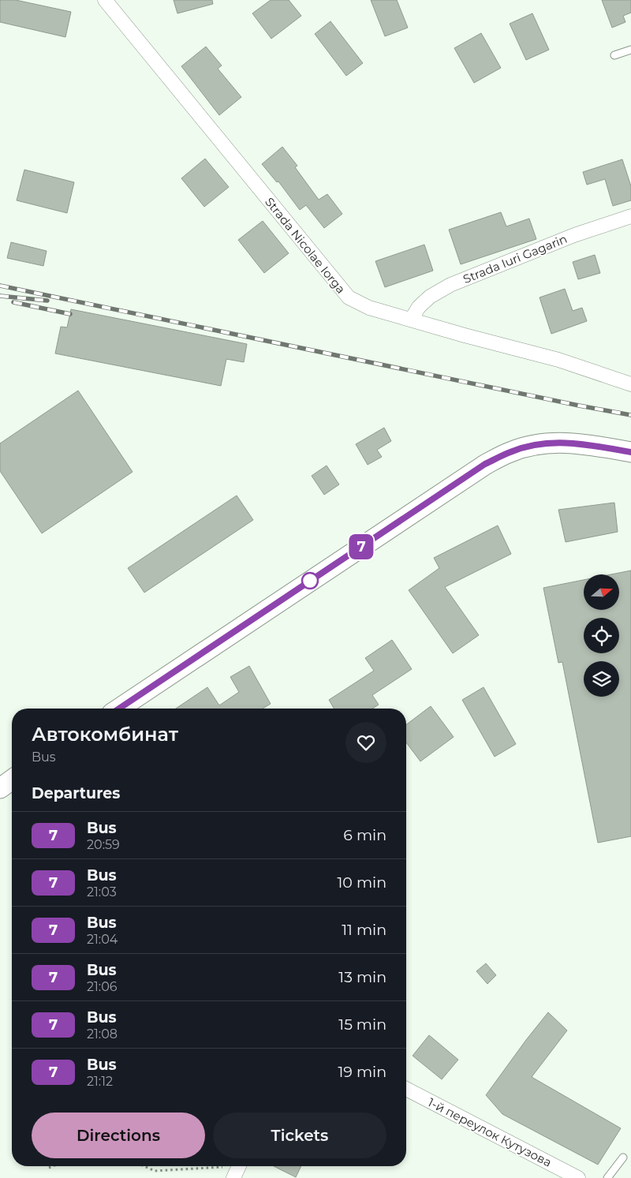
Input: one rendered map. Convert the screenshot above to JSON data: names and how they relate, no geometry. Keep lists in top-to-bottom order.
{
  "streets": {
    "street": ["Strada Nicolae Iorga", "Strada Iuri Gagarin", "1-й переулок Кутузова"]
  },
  "crossings": [
    ["Strada Nicolae Iorga", "Strada Iuri Gagarin"]
  ],
  "lines": ["bus line 7"],
  "north": "right",
  "page": {
    "on_map": "7",
    "heading": [
      ["Автокомбинат", "Bus"],
      "Departures"
    ],
    "list": [
      {
        "mark": "7",
        "name": "Bus",
        "note": "20:59",
        "value": "6 min"
      },
      {
        "mark": "7",
        "name": "Bus",
        "note": "21:03",
        "value": "10 min"
      },
      {
        "mark": "7",
        "name": "Bus",
        "note": "21:04",
        "value": "11 min"
      },
      {
        "mark": "7",
        "name": "Bus",
        "note": "21:06",
        "value": "13 min"
      },
      {
        "mark": "7",
        "name": "Bus",
        "note": "21:08",
        "value": "15 min"
      },
      {
        "mark": "7",
        "name": "Bus",
        "note": "21:12",
        "value": "19 min"
      }
    ],
    "buttons": ["Directions", "Tickets"]
  }
}
